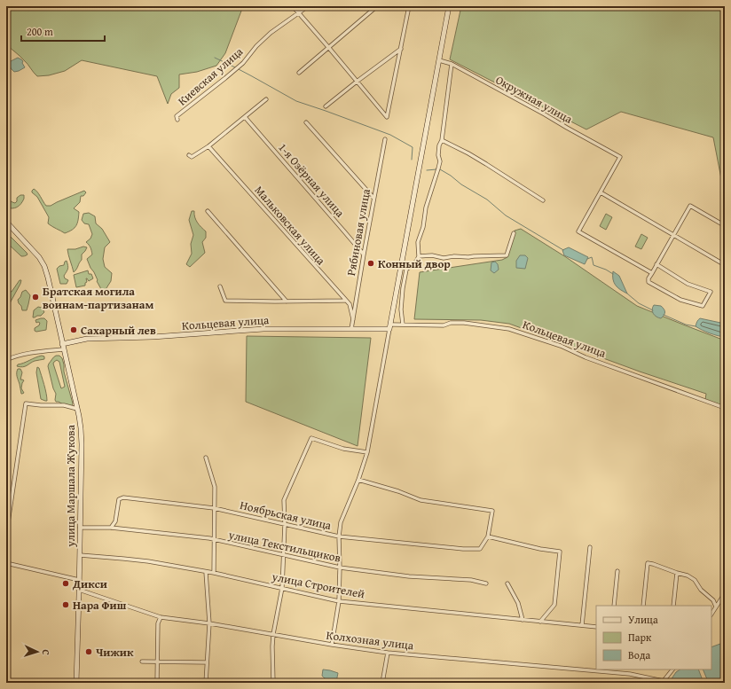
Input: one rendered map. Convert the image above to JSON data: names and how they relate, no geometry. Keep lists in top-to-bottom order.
{
  "streets": {
    "street": [
      "Киевская улица",
      "Окружная улица",
      "1-я Озёрная улица",
      "Мальковская улица",
      "Рябиновая улица",
      "Кольцевая улица",
      "улица Маршала Жукова",
      "Ноябрьская улица",
      "улица Текстильщиков",
      "улица Строителей",
      "Колхозная улица"
    ]
  },
  "crossings": [
    ["1-я Озёрная улица", "Рябиновая улица"],
    ["Мальковская улица", "Рябиновая улица"],
    ["Рябиновая улица", "Кольцевая улица"],
    ["Кольцевая улица", "улица Маршала Жукова"],
    ["улица Маршала Жукова", "улица Текстильщиков"],
    ["улица Маршала Жукова", "улица Строителей"],
    ["улица Маршала Жукова", "Колхозная улица"],
    ["Ноябрьская улица", "улица Текстильщиков"]
  ],
  "places": [
    "Конный двор",
    "Братская могила воинам-партизанам",
    "Сахарный лев",
    "Дикси",
    "Нара Фиш",
    "Чижик"
  ],
  "legend": ["Улица", "Парк", "Вода"],
  "scale_bar": "200 m",
  "north": "right"
}
